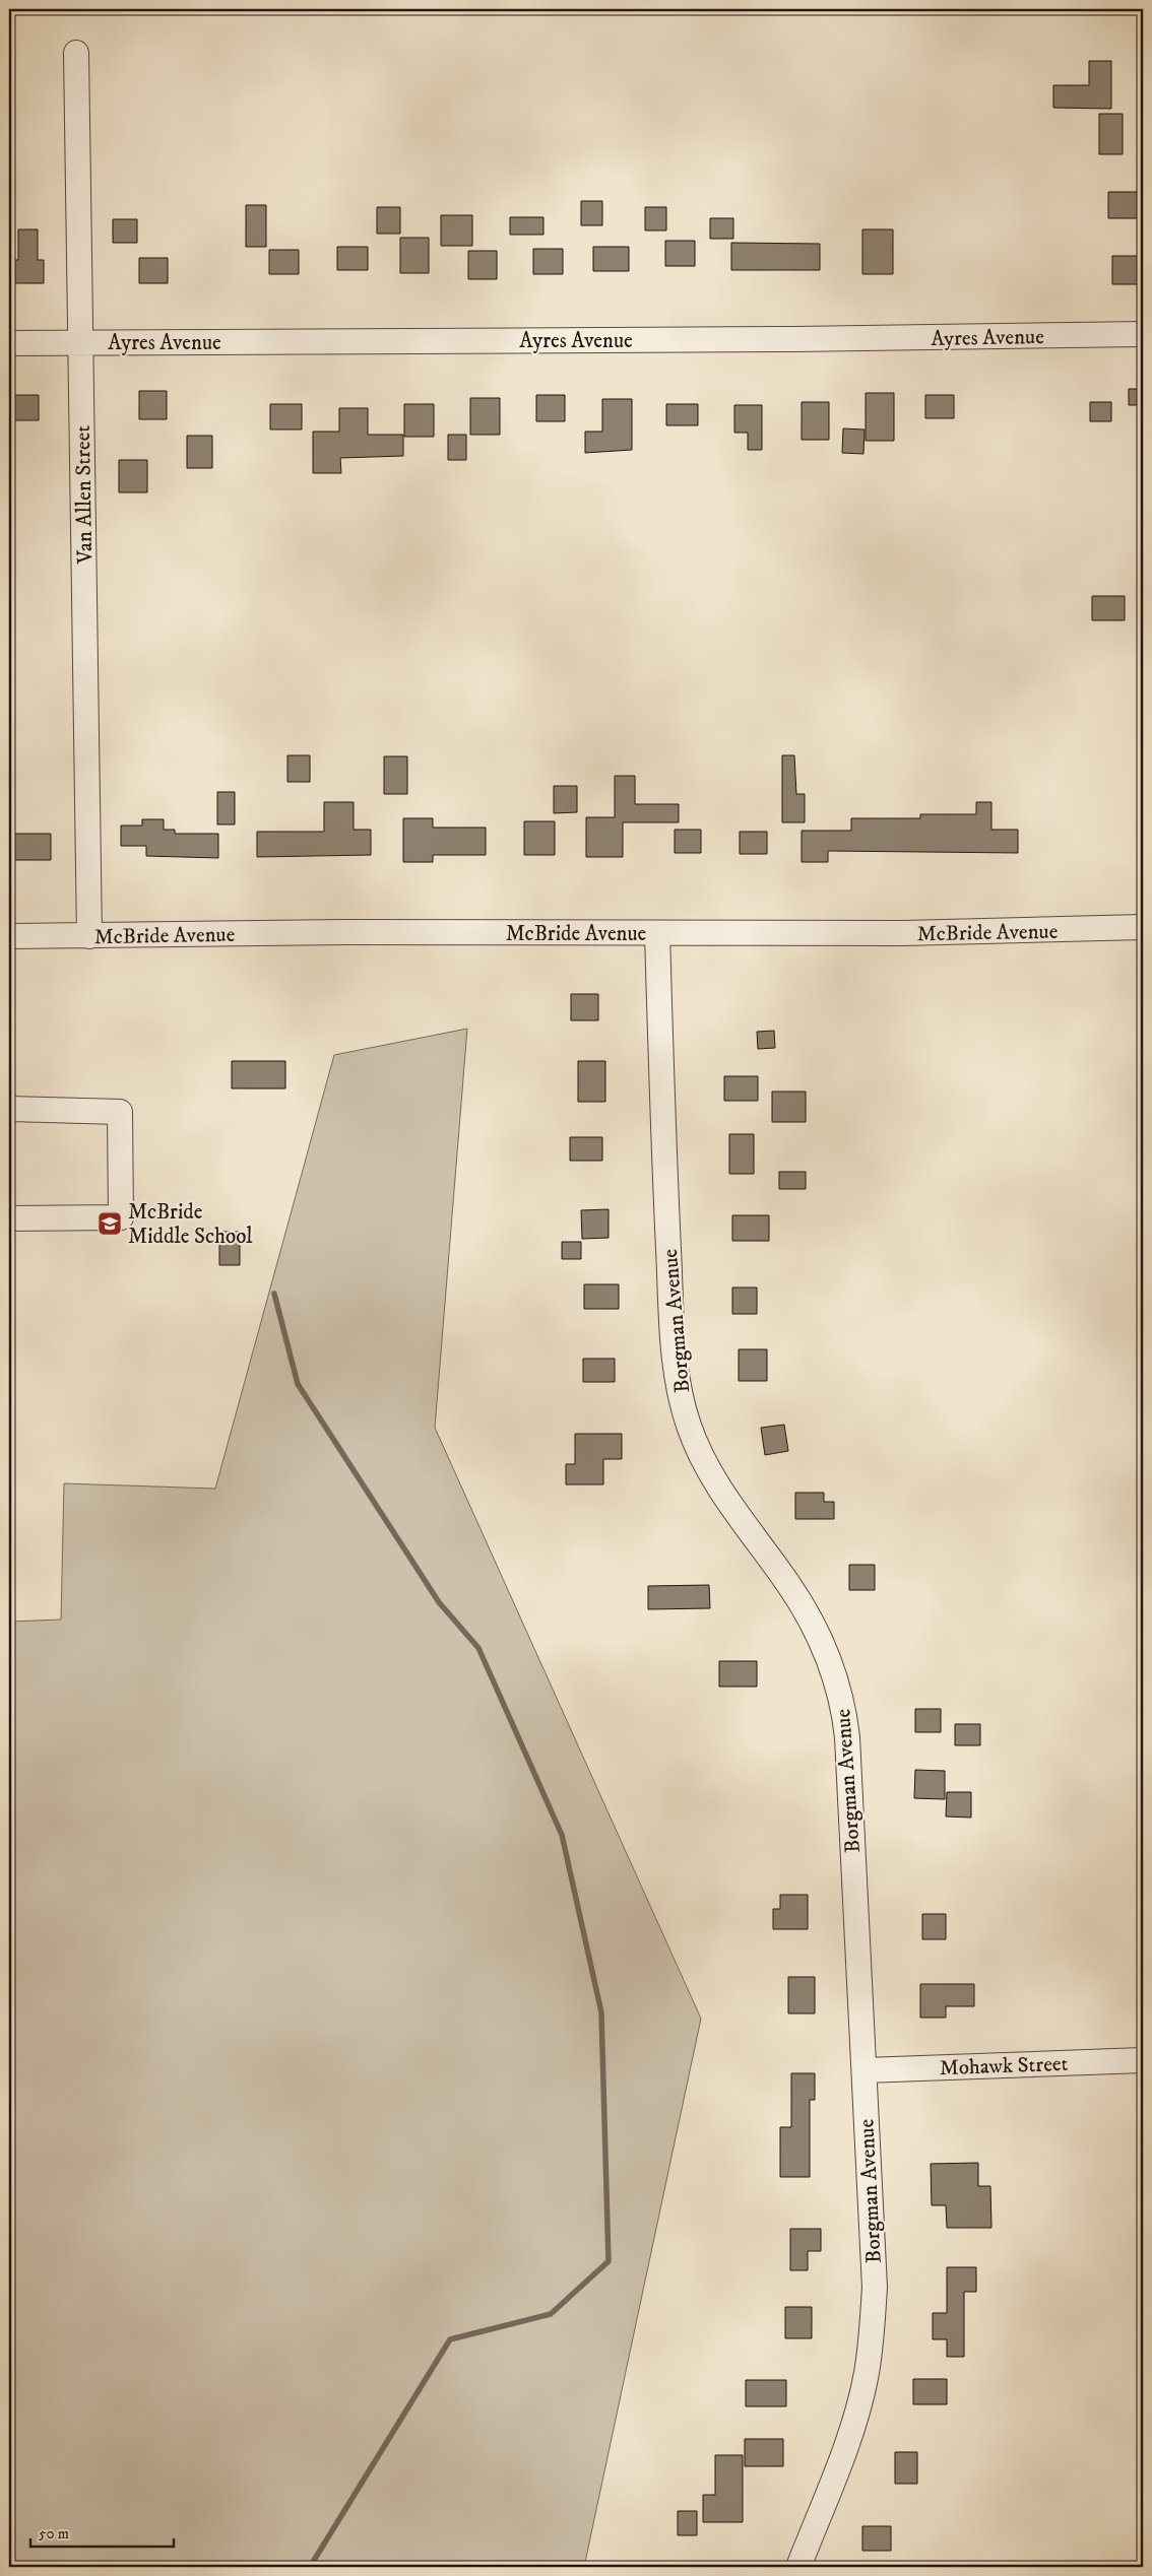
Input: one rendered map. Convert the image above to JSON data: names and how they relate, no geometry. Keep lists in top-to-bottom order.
{
  "streets": {
    "street": [
      "Ayres Avenue",
      "Van Allen Street",
      "McBride Avenue",
      "Borgman Avenue",
      "Mohawk Street"
    ]
  },
  "crossings": [
    ["Ayres Avenue", "Van Allen Street"],
    ["Van Allen Street", "McBride Avenue"],
    ["McBride Avenue", "Borgman Avenue"],
    ["Borgman Avenue", "Mohawk Street"]
  ],
  "places": {
    "school or university": ["McBride Middle School"]
  },
  "scale_bar": "50 m"
}
